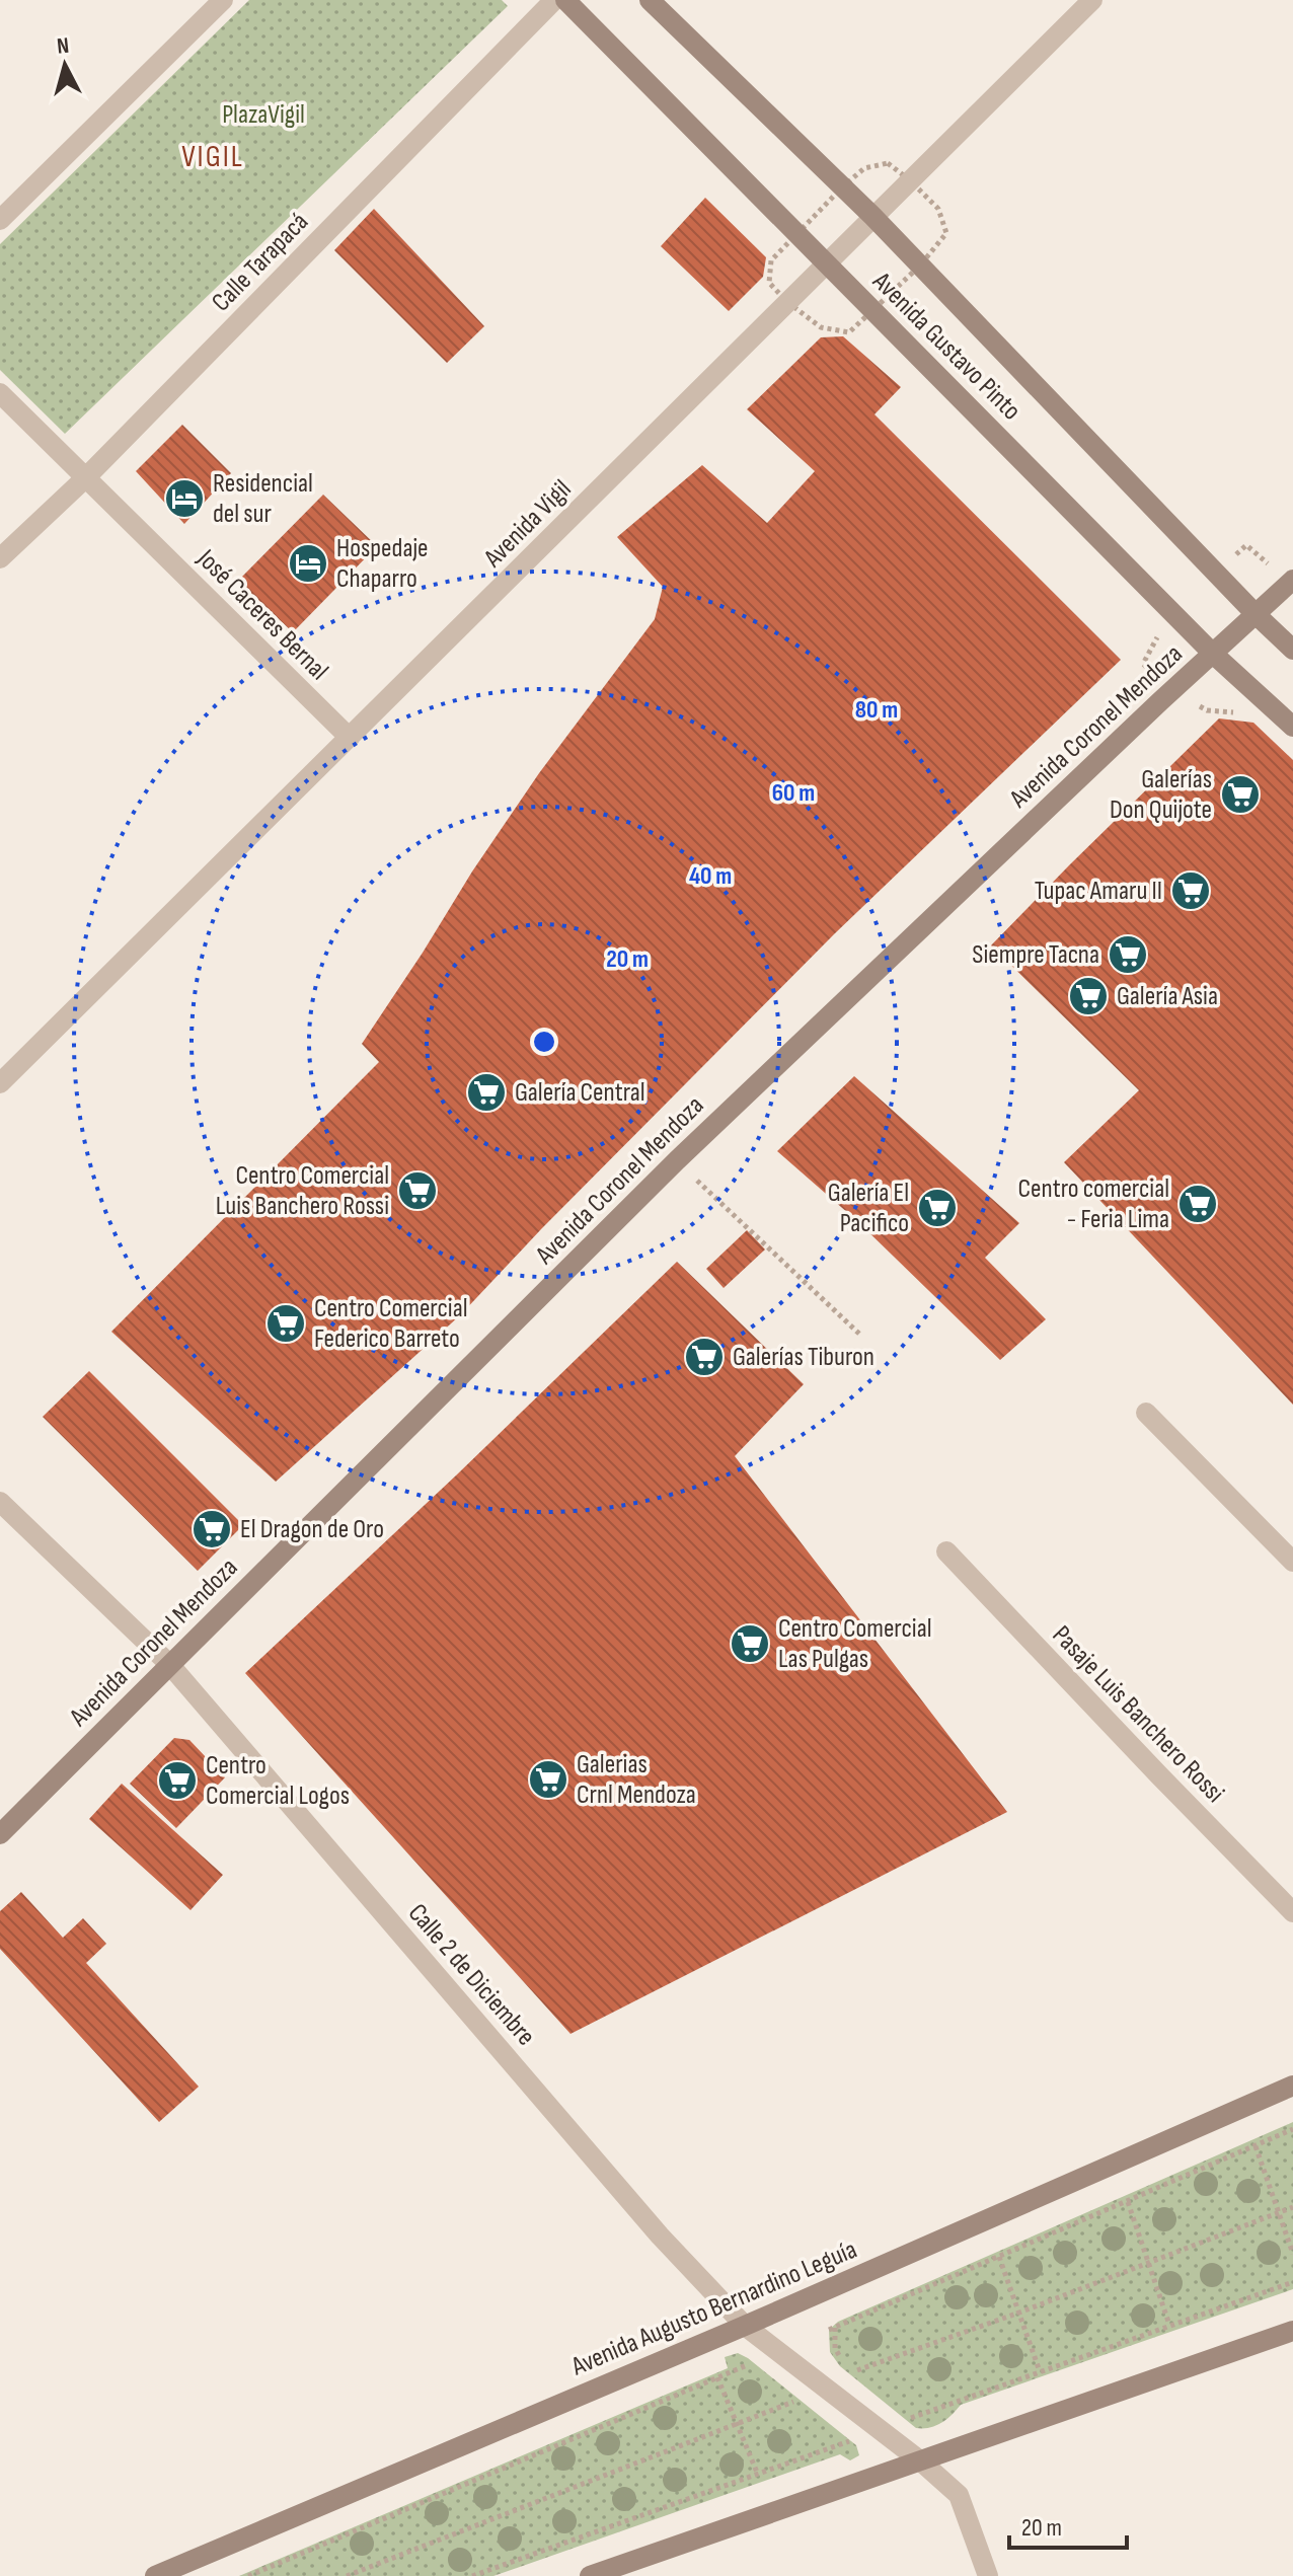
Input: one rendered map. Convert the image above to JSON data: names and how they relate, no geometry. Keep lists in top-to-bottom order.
{
  "streets": {
    "main road": ["Avenida Gustavo Pinto", "Avenida Coronel Mendoza", "Avenida Augusto Bernardino Leguía"],
    "street": [
      "Calle Tarapacá",
      "Avenida Vigil",
      "José Caceres Bernal",
      "Pasaje Luis Banchero Rossi",
      "Calle 2 de Diciembre"
    ]
  },
  "crossings": [
    ["Calle Tarapacá", "José Caceres Bernal"],
    ["Avenida Gustavo Pinto", "Avenida Vigil"],
    ["Avenida Gustavo Pinto", "Avenida Coronel Mendoza"],
    ["Avenida Vigil", "José Caceres Bernal"],
    ["Avenida Coronel Mendoza", "Calle 2 de Diciembre"],
    ["Calle 2 de Diciembre", "Avenida Augusto Bernardino Leguía"]
  ],
  "districts": ["VIGIL"],
  "parks": ["PlazaVigil"],
  "places": {
    "hotel": ["Residencial del sur", "Hospedaje Chaparro"],
    "supermarket": [
      "Galerías Don Quijote",
      "Tupac Amaru II",
      "Siempre Tacna",
      "Galería Asia",
      "Galería Central",
      "Centro Comercial Luis Banchero Rossi",
      "Centro comercial - Feria Lima",
      "Galería El Pacifico",
      "Centro Comercial Federico Barreto",
      "Galerías Tiburon",
      "El Dragon de Oro",
      "Centro Comercial Las Pulgas",
      "Galerias Crnl Mendoza",
      "Centro Comercial Logos"
    ]
  },
  "scale_bar": "20 m",
  "north": "top",
  "rings": [
    "80 m",
    "60 m",
    "40 m",
    "20 m"
  ]
}
